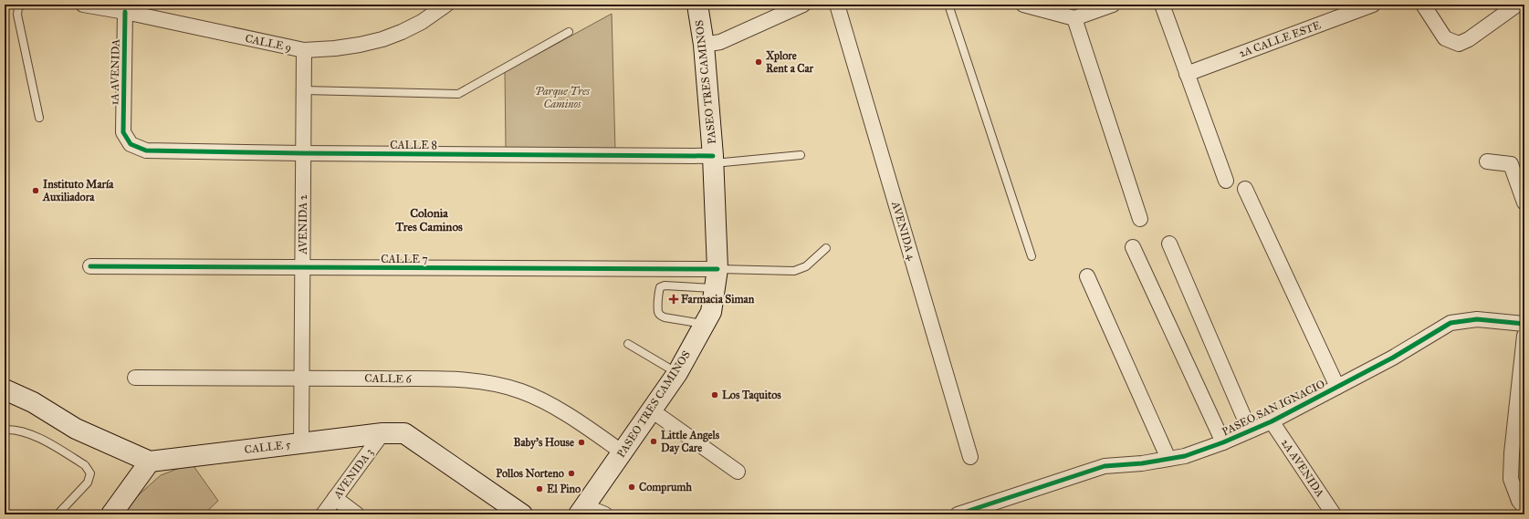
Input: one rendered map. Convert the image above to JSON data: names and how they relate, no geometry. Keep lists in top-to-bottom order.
{
  "streets": {
    "street": [
      "2A CALLE ESTE",
      "CALLE 9",
      "1A AVENIDA",
      "PASEO TRES CAMINOS",
      "CALLE 8",
      "AVENIDA 2",
      "AVENIDA 4",
      "CALLE 7",
      "CALLE 6",
      "PASEO SAN IGNACIO",
      "CALLE 5",
      "2A AVENIDA",
      "AVENIDA 3"
    ]
  },
  "crossings": [
    ["CALLE 9", "1A AVENIDA"],
    ["CALLE 9", "AVENIDA 2"],
    ["1A AVENIDA", "CALLE 8"],
    ["PASEO TRES CAMINOS", "CALLE 8"],
    ["PASEO TRES CAMINOS", "CALLE 7"],
    ["PASEO TRES CAMINOS", "CALLE 6"],
    ["CALLE 8", "AVENIDA 2"],
    ["AVENIDA 2", "CALLE 7"],
    ["AVENIDA 2", "CALLE 6"],
    ["AVENIDA 2", "CALLE 5"],
    ["PASEO SAN IGNACIO", "2A AVENIDA"],
    ["CALLE 5", "AVENIDA 3"]
  ],
  "districts": ["Colonia Tres Caminos"],
  "parks": ["Parque Tres Caminos"],
  "places": {
    "other": [
      "Xplore Rent a Car",
      "Instituto María Auxiliadora",
      "Los Taquitos",
      "Little Angels Day Care",
      "Baby's House",
      "Pollos Norteno",
      "Comprumh",
      "El Pino"
    ],
    "health": ["Farmacia Siman"]
  }
}
